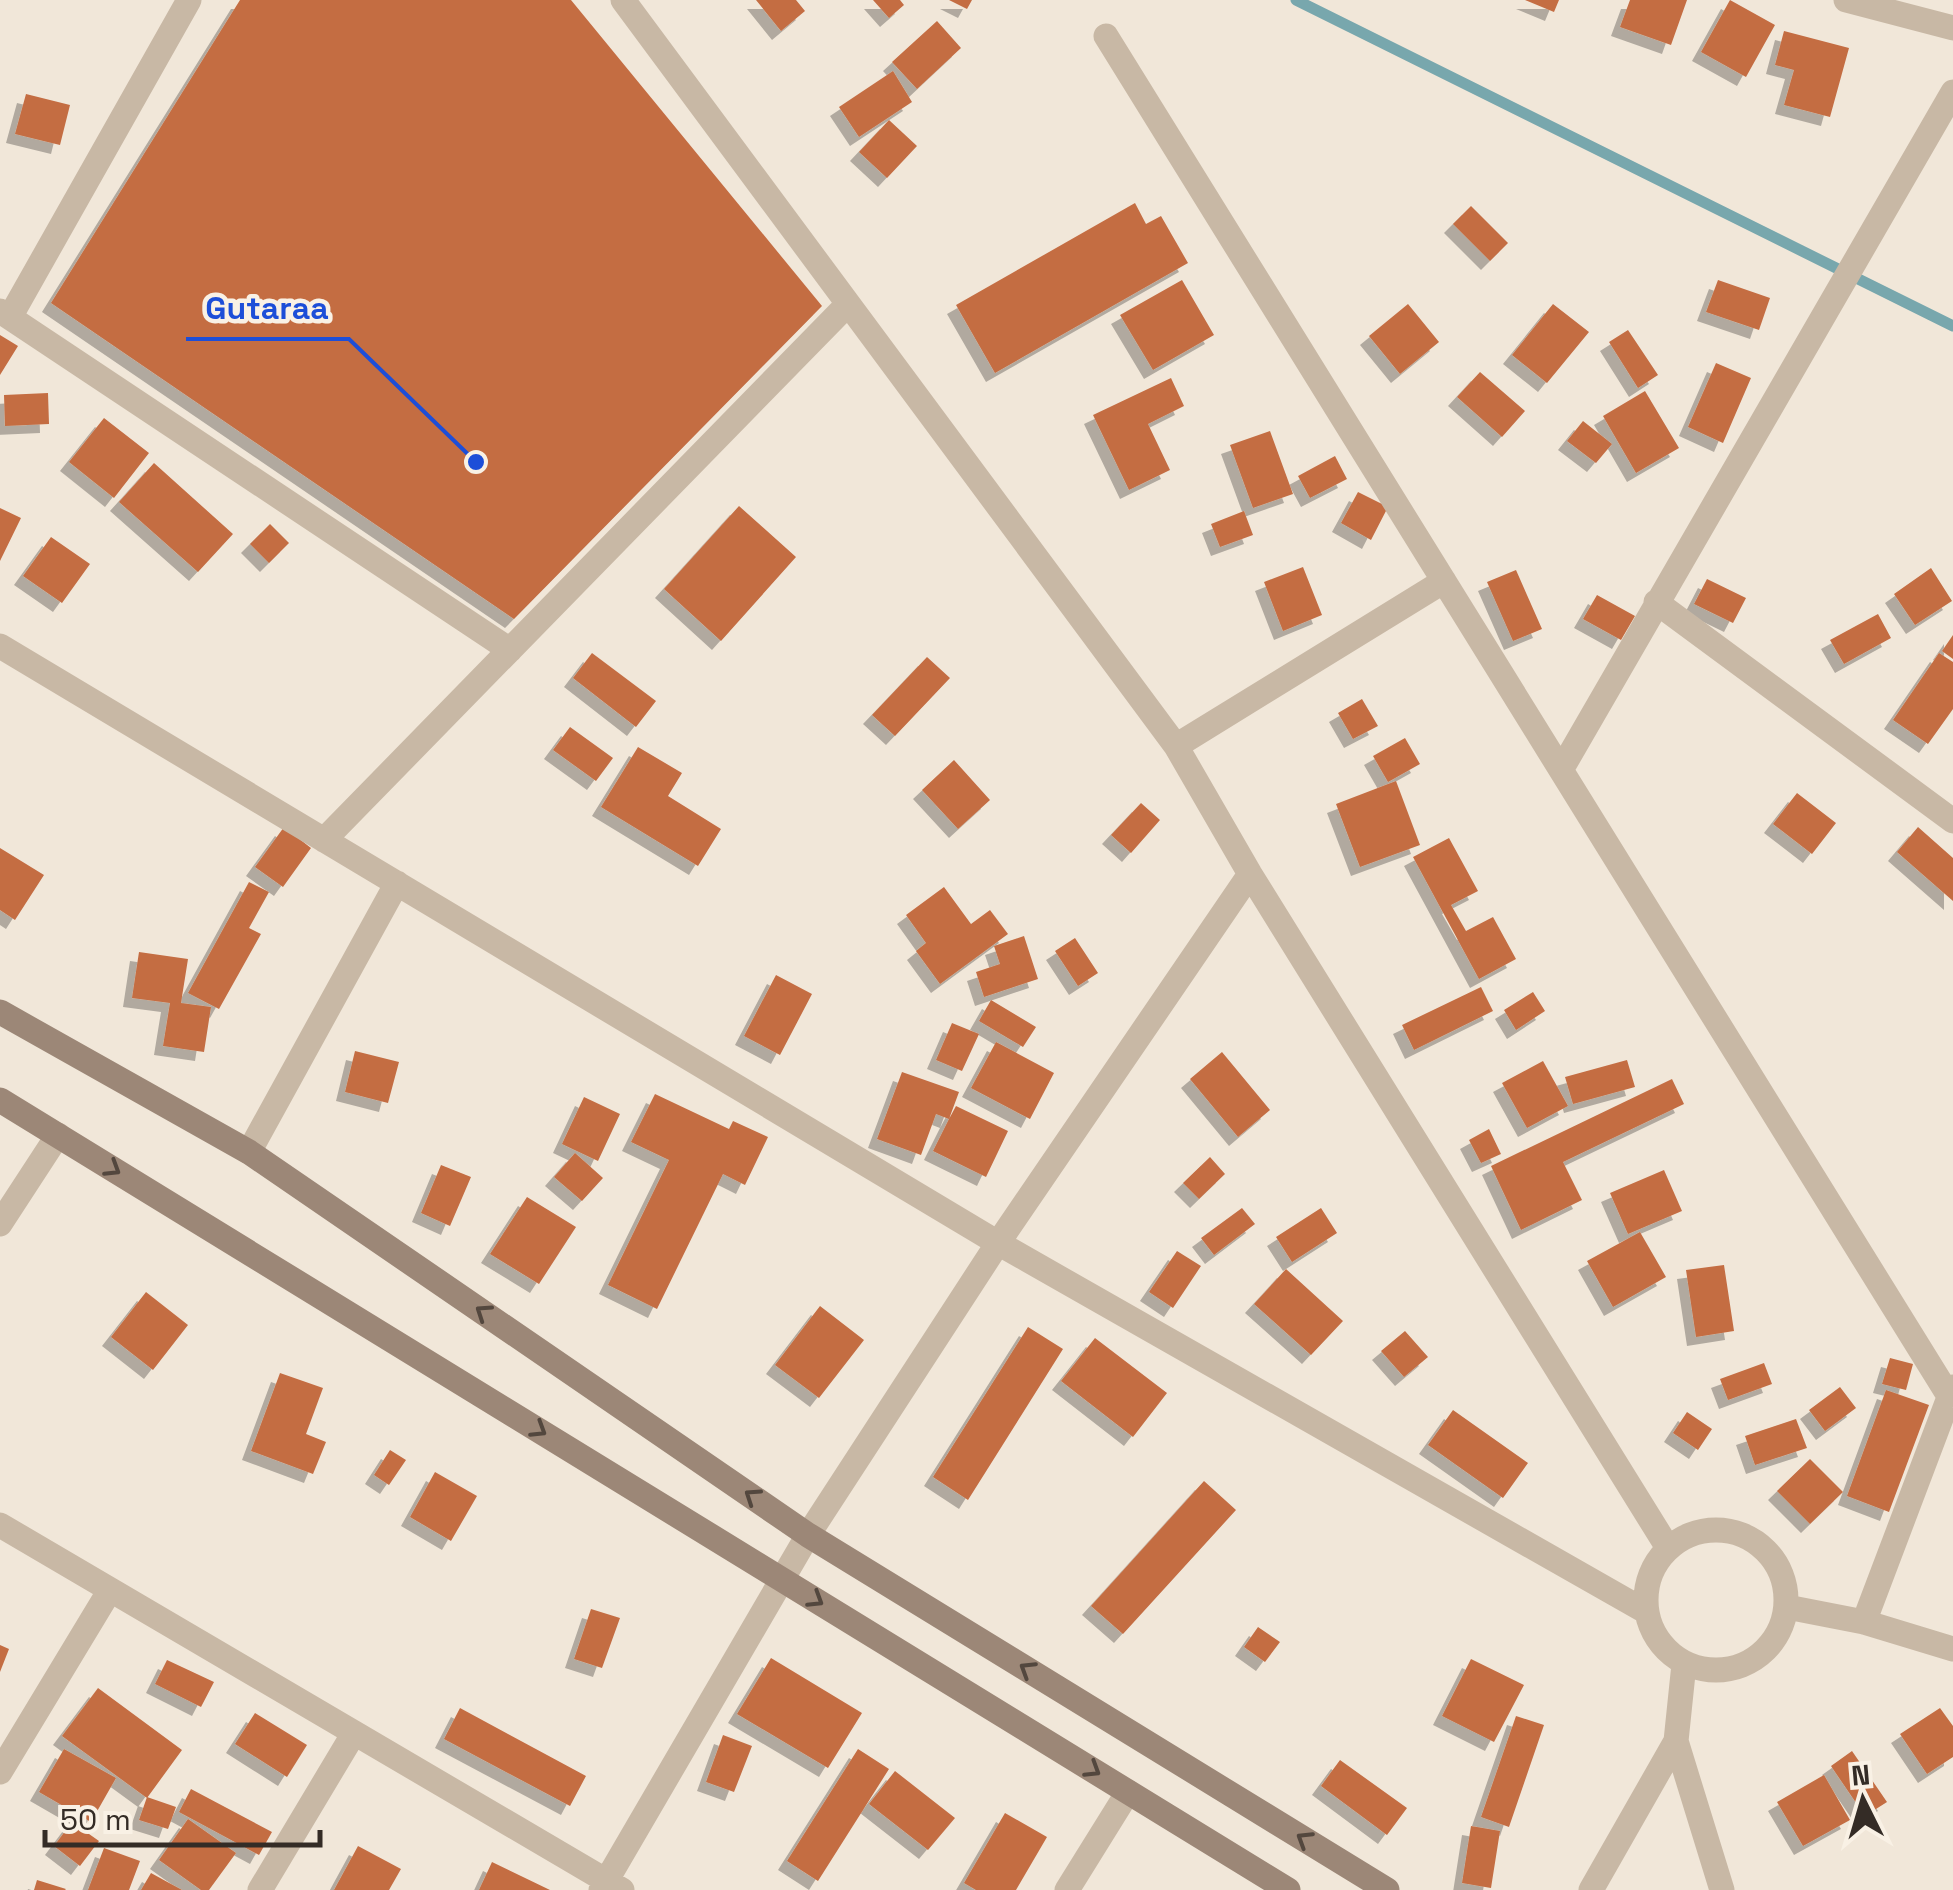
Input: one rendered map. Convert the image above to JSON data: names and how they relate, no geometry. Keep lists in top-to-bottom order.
{
  "places": ["Gutaraa"],
  "scale_bar": "50 m",
  "north": "top"
}
